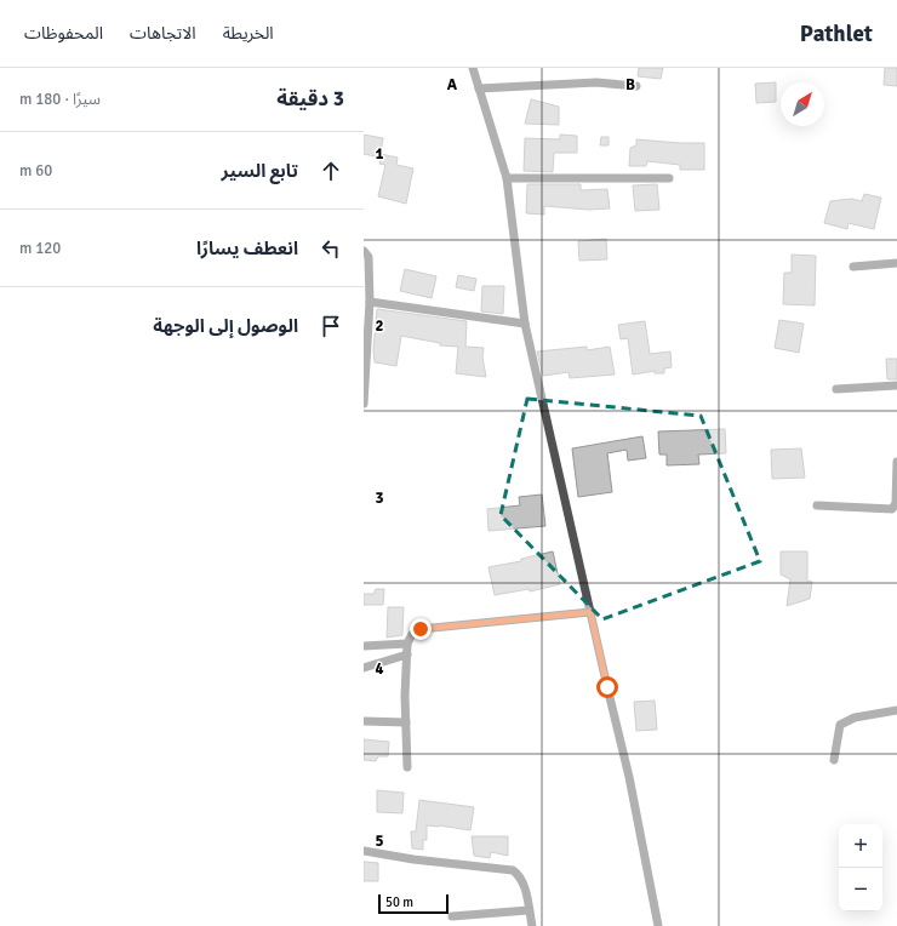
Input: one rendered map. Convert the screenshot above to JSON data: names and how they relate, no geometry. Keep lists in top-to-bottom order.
{
  "scale_bar": "50 m",
  "north": "top right",
  "page": {
    "header": "Pathlet",
    "nav": ["الخريطة", "الاتجاهات", "المحفوظات"],
    "heading": ["3 دقيقة", "سيرًا · 180 m"],
    "list": [
      ["تابع السير", "60 m"],
      ["انعطف يسارًا", "120 m"],
      "الوصول إلى الوجهة"
    ],
    "map_buttons": ["+", "−"],
    "scale": "50 m"
  },
  "grid": {
    "columns": ["A", "B"],
    "rows": [
      "1",
      "2",
      "3",
      "4",
      "5"
    ]
  }
}
